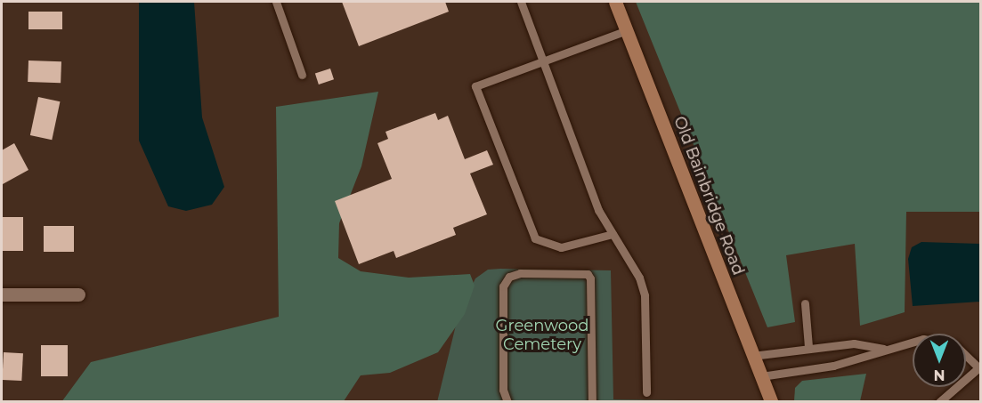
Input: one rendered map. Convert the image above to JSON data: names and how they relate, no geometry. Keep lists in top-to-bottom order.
{
  "streets": {
    "main road": ["Old Bainbridge Road"]
  },
  "parks": ["Greenwood Cemetery"],
  "north": "bottom"
}
